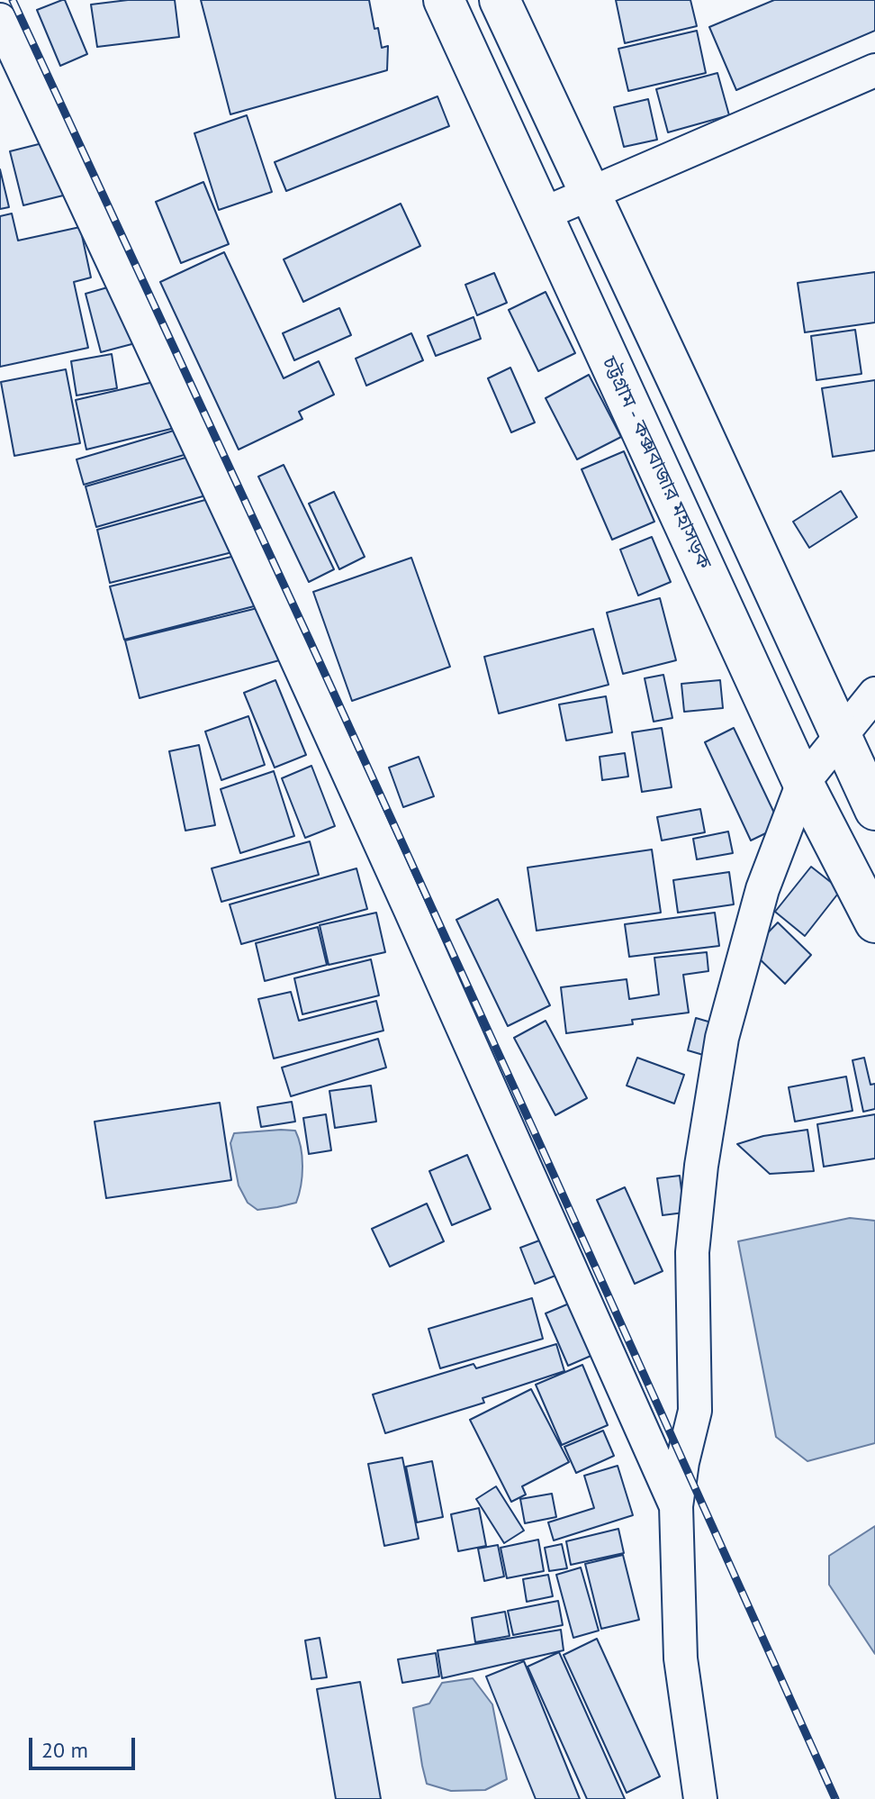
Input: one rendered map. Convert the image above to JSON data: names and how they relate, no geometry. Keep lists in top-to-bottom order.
{
  "streets": {
    "highway": ["চট্টগ্রাম - কক্সবাজার মহাসড়ক"]
  },
  "scale_bar": "20 m"
}
